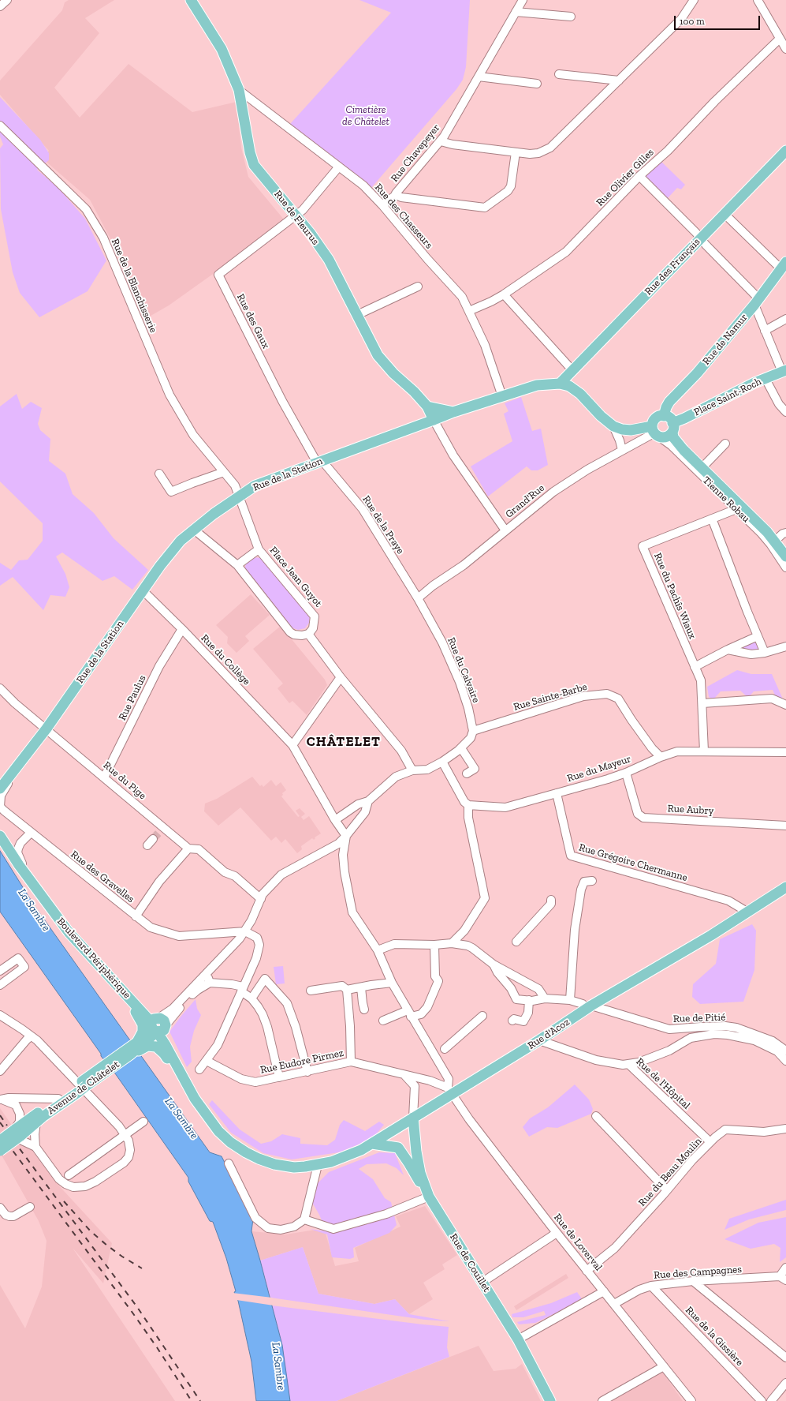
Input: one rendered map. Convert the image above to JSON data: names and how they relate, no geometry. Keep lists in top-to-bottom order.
{
  "streets": {
    "main road": [
      "Rue de Fleurus",
      "Rue des Français",
      "Rue de Namur",
      "Place Saint-Roch",
      "Rue de la Station",
      "Tienne Robau",
      "Boulevard Périphérique",
      "Rue d'Acoz",
      "Avenue de Châtelet",
      "Rue de Couillet"
    ],
    "street": [
      "Rue Chavepeyer",
      "Rue Olivier Gilles",
      "Rue des Chasseurs",
      "Rue de la Blanchisserie",
      "Rue des Gaux",
      "Grand'Rue",
      "Rue de la Praye",
      "Place Jean Guyot",
      "Rue du Pachîs Wiaux",
      "Rue du Collège",
      "Rue du Calvaire",
      "Rue Sainte-Barbe",
      "Rue Paulus",
      "Rue du Mayeur",
      "Rue du Pige",
      "Rue Aubry",
      "Rue Grégoire Chermanne",
      "Rue des Gravelles",
      "Rue de Pitié",
      "Rue Eudore Pirmez",
      "Rue de l'Hôpital",
      "Rue du Beau Moulin",
      "Rue de Loverval",
      "Rue des Campagnes",
      "Rue de la Gissière"
    ]
  },
  "crossings": [
    ["Rue Chavepeyer", "Rue des Chasseurs"],
    ["Rue Olivier Gilles", "Rue des Chasseurs"],
    ["Rue des Chasseurs", "Rue de Fleurus"],
    ["Rue des Chasseurs", "Rue de la Station"],
    ["Rue de Fleurus", "Rue des Gaux"],
    ["Rue de Fleurus", "Rue de la Station"],
    ["Rue des Français", "Rue de la Station"],
    ["Rue de la Blanchisserie", "Rue de la Station"],
    ["Rue de la Blanchisserie", "Place Jean Guyot"],
    ["Rue des Gaux", "Rue de la Station"],
    ["Rue des Gaux", "Rue de la Praye"],
    ["Rue de Namur", "Place Saint-Roch"],
    ["Rue de Namur", "Rue de la Station"],
    ["Rue de Namur", "Tienne Robau"],
    ["Rue de Namur", "Grand'Rue"],
    ["Place Saint-Roch", "Rue de la Station"],
    ["Place Saint-Roch", "Tienne Robau"],
    ["Place Saint-Roch", "Grand'Rue"],
    ["Rue de la Station", "Tienne Robau"],
    ["Rue de la Station", "Grand'Rue"],
    ["Rue de la Station", "Rue de la Praye"],
    ["Rue de la Station", "Rue du Collège"],
    ["Rue de la Station", "Rue du Pige"],
    ["Rue de la Station", "Rue des Gravelles"],
    ["Tienne Robau", "Grand'Rue"],
    ["Tienne Robau", "Rue du Pachîs Wiaux"],
    ["Grand'Rue", "Rue de la Praye"],
    ["Grand'Rue", "Rue du Calvaire"],
    ["Rue de la Praye", "Rue du Calvaire"],
    ["Rue du Pachîs Wiaux", "Rue du Mayeur"],
    ["Rue du Collège", "Rue Paulus"],
    ["Rue du Collège", "Avenue de Châtelet"],
    ["Rue du Calvaire", "Rue Sainte-Barbe"],
    ["Rue Sainte-Barbe", "Rue du Mayeur"],
    ["Rue Paulus", "Rue du Pige"],
    ["Rue du Mayeur", "Rue Aubry"],
    ["Rue du Mayeur", "Rue Grégoire Chermanne"],
    ["Rue Grégoire Chermanne", "Rue d'Acoz"],
    ["Rue des Gravelles", "Avenue de Châtelet"],
    ["Boulevard Périphérique", "Rue d'Acoz"],
    ["Boulevard Périphérique", "Avenue de Châtelet"],
    ["Rue de Pitié", "Rue d'Acoz"],
    ["Rue d'Acoz", "Rue de l'Hôpital"],
    ["Rue d'Acoz", "Rue de Loverval"],
    ["Rue d'Acoz", "Rue de Couillet"],
    ["Rue de l'Hôpital", "Rue du Beau Moulin"],
    ["Rue du Beau Moulin", "Rue de Loverval"],
    ["Rue de Loverval", "Rue des Campagnes"],
    ["Rue des Campagnes", "Rue de la Gissière"]
  ],
  "districts": ["CHÂTELET"],
  "water": ["La Sambre"],
  "parks": ["Cimetière de Châtelet"],
  "scale_bar": "100 m"
}
